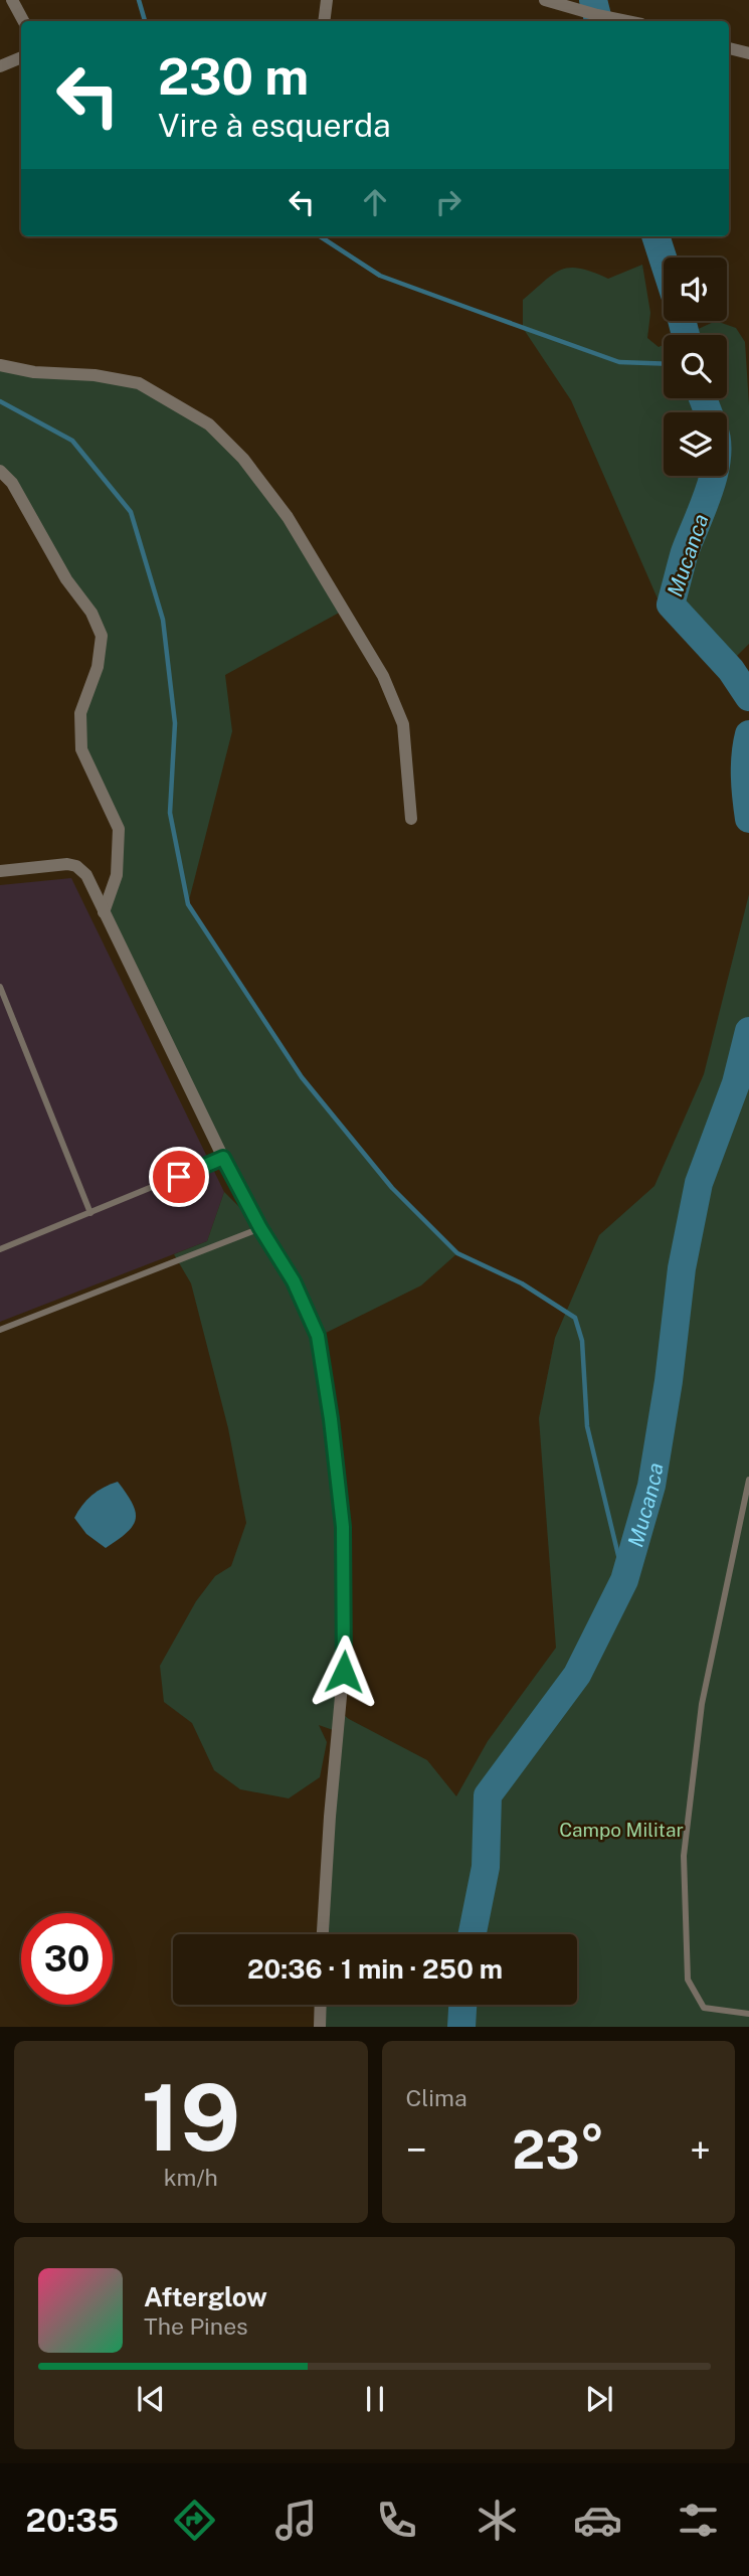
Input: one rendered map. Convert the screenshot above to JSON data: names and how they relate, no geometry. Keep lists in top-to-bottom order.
{
  "water": ["Mucanca"],
  "parks": ["Campo Militar"],
  "page": {
    "turn": ["230 m", "Vire à esquerda"],
    "limit": "30",
    "trip": "20:36 · 1 min · 250 m",
    "tile": [
      ["19", "km/h"],
      "Clima"
    ],
    "heat": ["−", "23°", "+"],
    "song": ["Afterglow", "The Pines"],
    "tabs": "20:35"
  }
}
